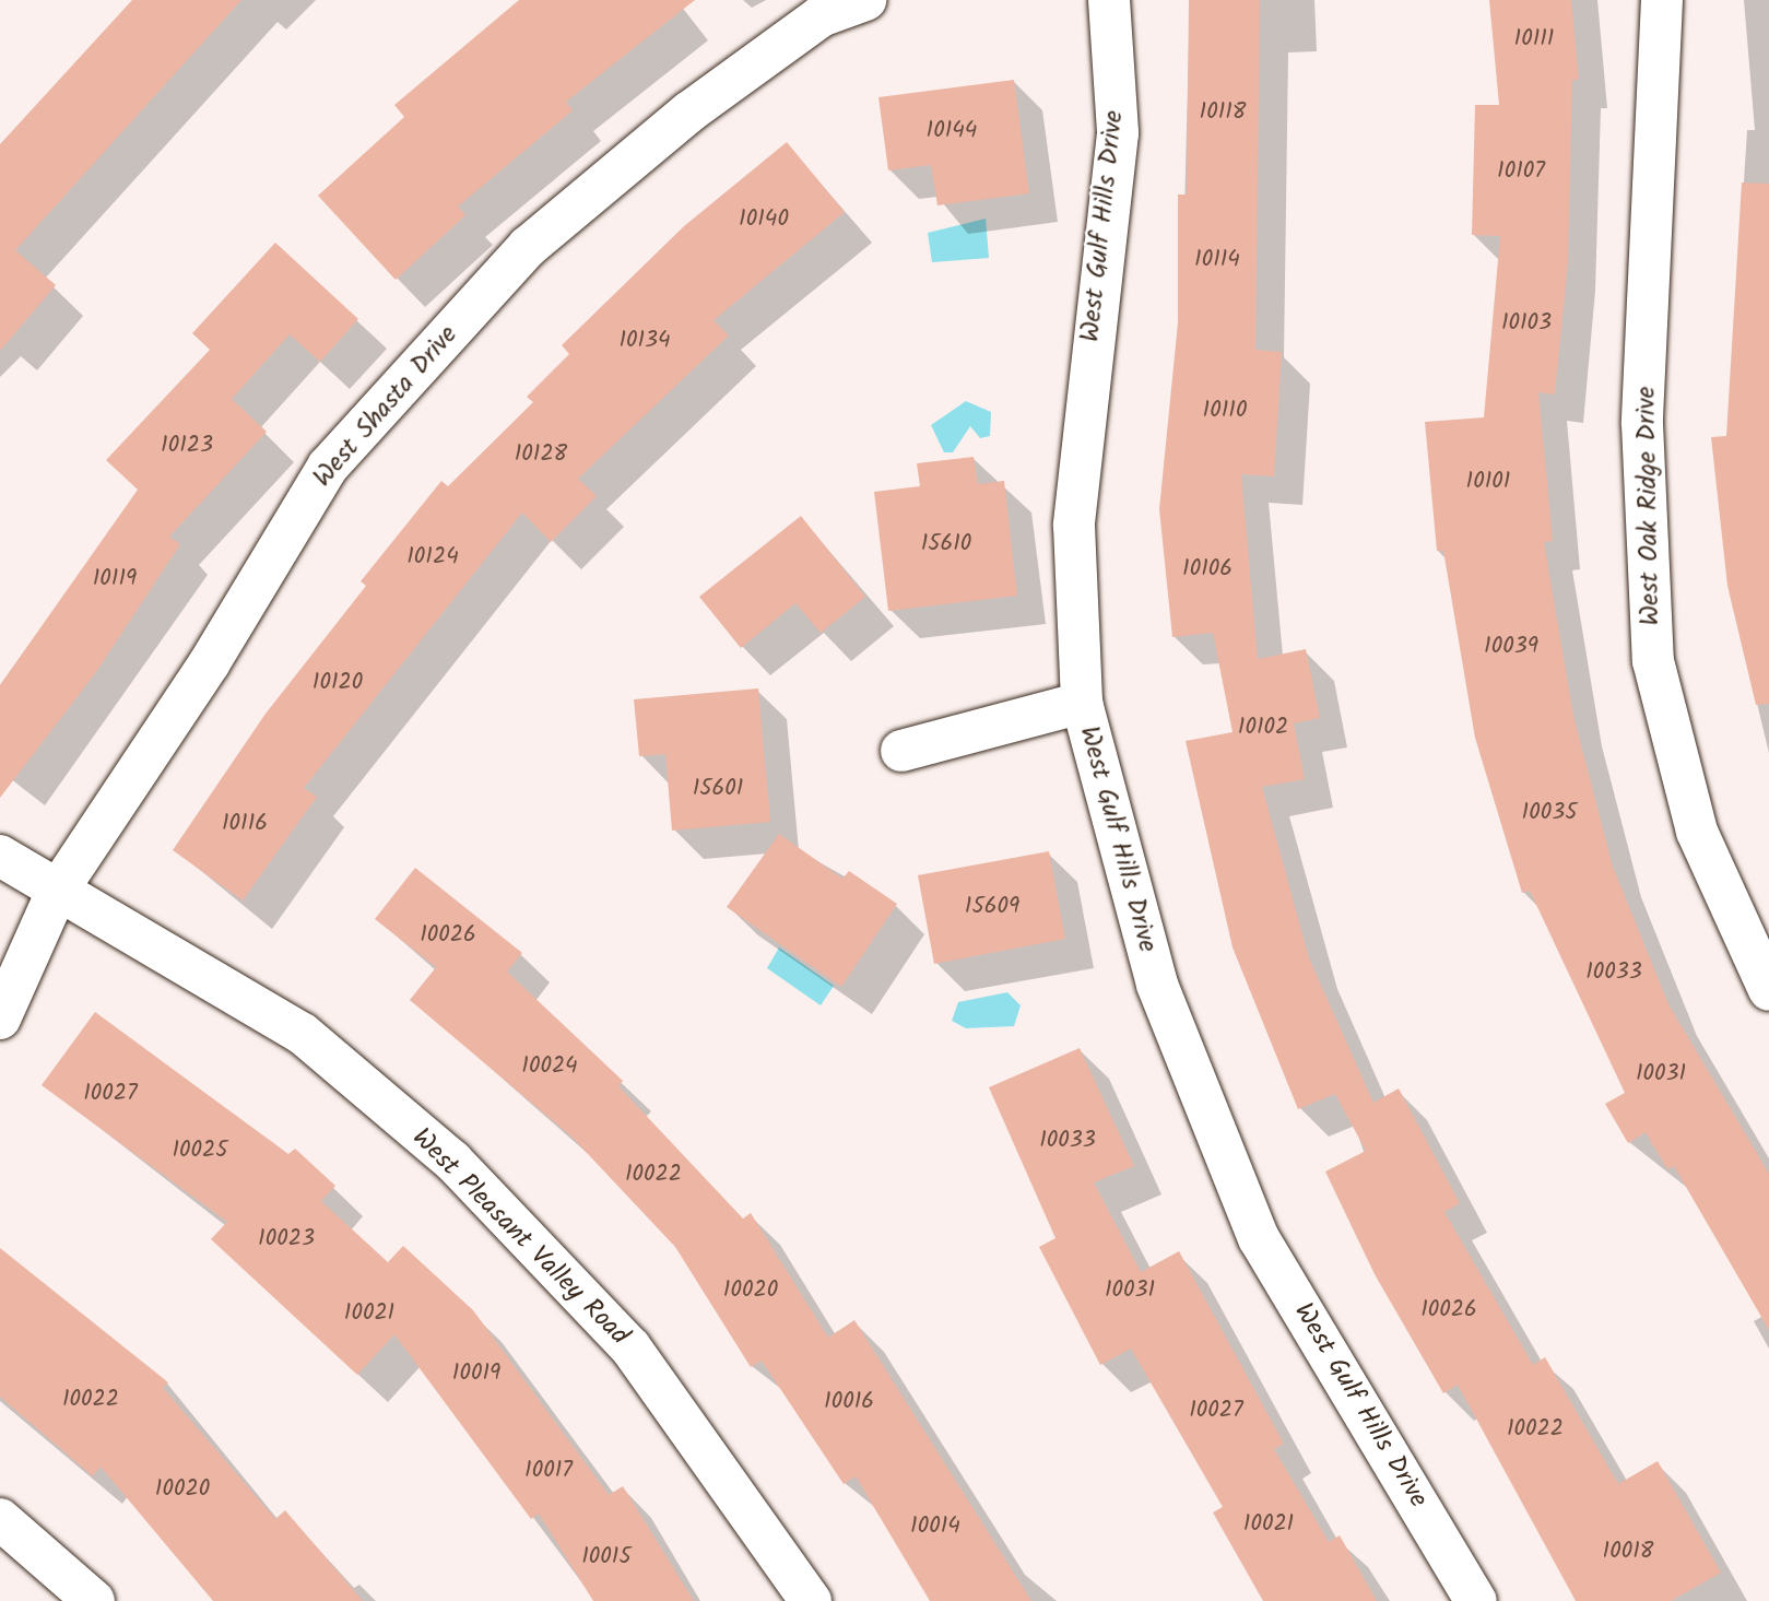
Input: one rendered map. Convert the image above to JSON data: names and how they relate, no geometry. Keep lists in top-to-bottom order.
{
  "streets": {
    "street": [
      "West Gulf Hills Drive",
      "West Shasta Drive",
      "West Oak Ridge Drive",
      "West Pleasant Valley Road"
    ]
  },
  "crossings": [
    ["West Shasta Drive", "West Pleasant Valley Road"]
  ],
  "house_numbers": [
    "10111",
    "10118",
    "10144",
    "10107",
    "10140",
    "10114",
    "10103",
    "10134",
    "10110",
    "10123",
    "10128",
    "10101",
    "15610",
    "10124",
    "10106",
    "10119",
    "10039",
    "10120",
    "10102",
    "15601",
    "10035",
    "10116",
    "15609",
    "10026",
    "10033",
    "10024",
    "10031",
    "10027",
    "10033",
    "10025",
    "10022",
    "10023",
    "10020",
    "10031",
    "10026",
    "10021",
    "10019",
    "10022",
    "10016",
    "10027",
    "10022",
    "10017",
    "10020",
    "10021",
    "10014",
    "10018",
    "10015"
  ]
}
